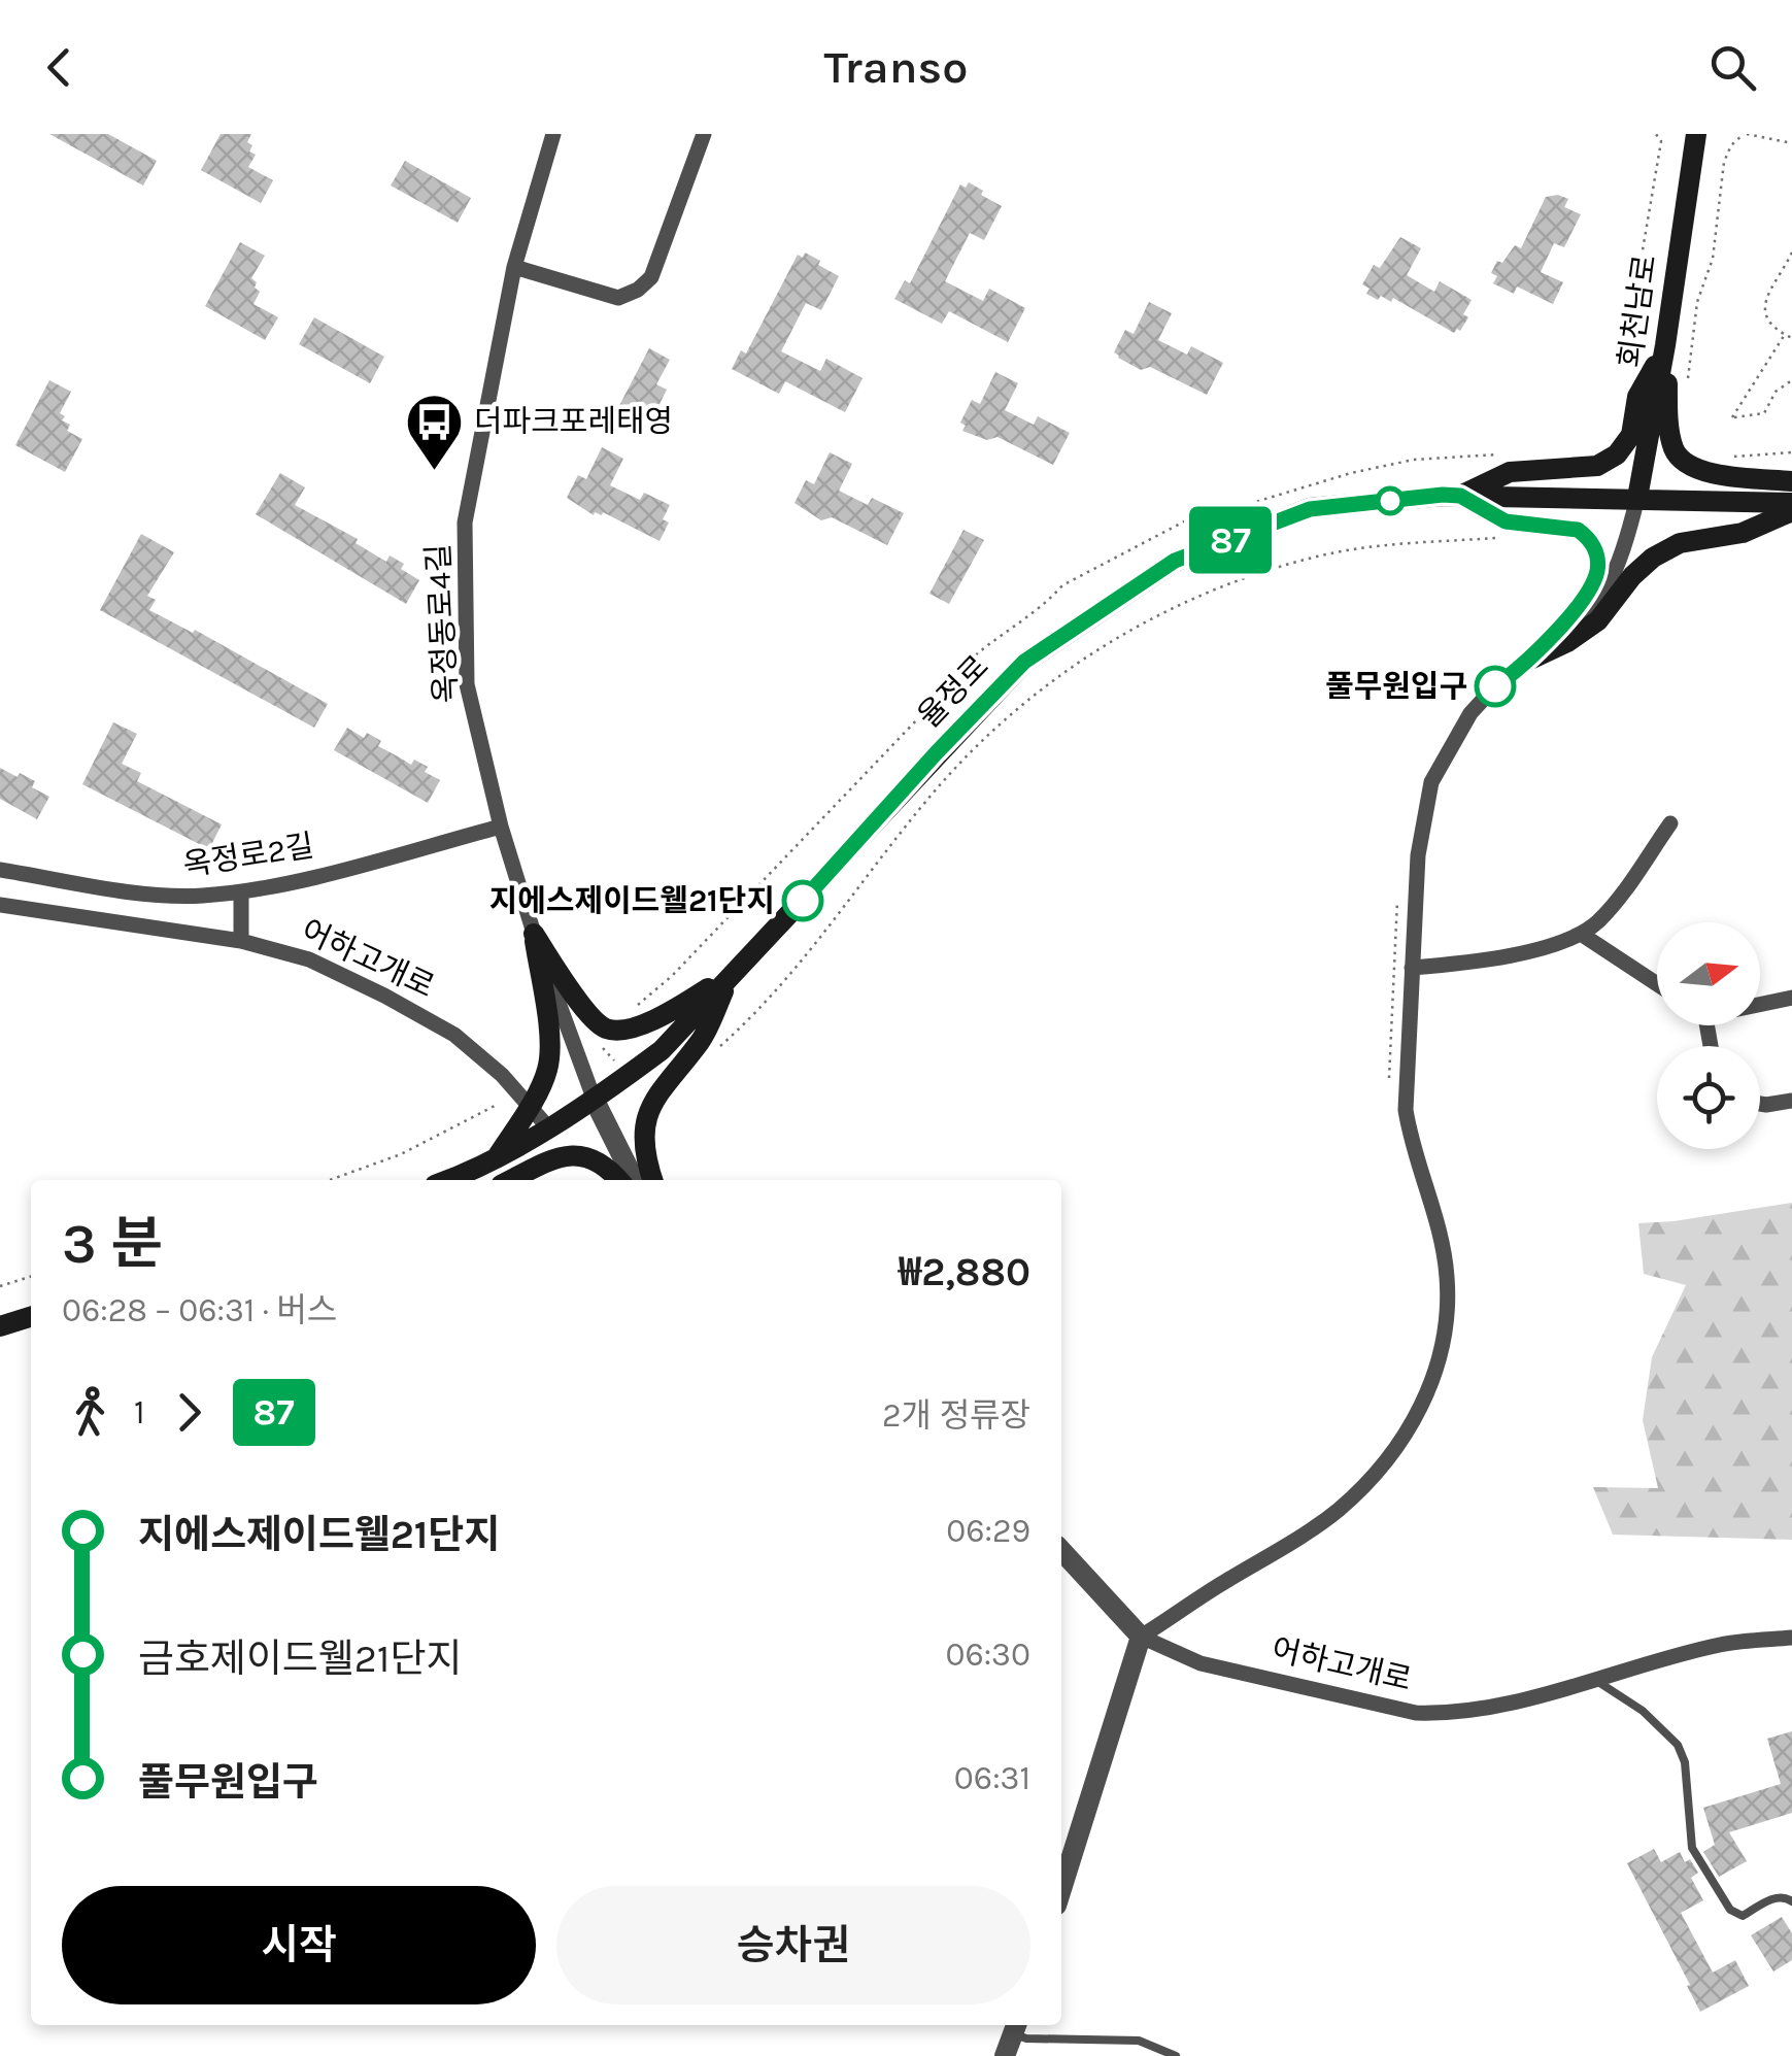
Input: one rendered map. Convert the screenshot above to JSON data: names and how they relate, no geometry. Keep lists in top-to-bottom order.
{
  "streets": {
    "main road": ["회천남로", "율정로"],
    "street": ["옥정동로4길", "옥정로2길", "어하고개로"]
  },
  "crossings": [
    ["회천남로", "율정로"],
    ["옥정동로4길", "율정로"],
    ["옥정동로4길", "옥정로2길"],
    ["율정로", "어하고개로"]
  ],
  "places": {
    "bus stop": ["더파크포레태영"],
    "other": ["풀무원입구", "지에스제이드웰21단지"]
  },
  "lines": ["bus line 87"],
  "north": "right",
  "page": {
    "header": "Transo",
    "on_map": "87",
    "heading": ["3 분", "06:28 – 06:31 · 버스", "₩2,880"],
    "legs": ["1", "87", "2개 정류장"],
    "list": [
      {
        "name": "지에스제이드웰21단지",
        "value": "06:29"
      },
      {
        "name": "금호제이드웰21단지",
        "value": "06:30"
      },
      {
        "name": "풀무원입구",
        "value": "06:31"
      }
    ],
    "buttons": ["시작", "승차권"]
  }
}
